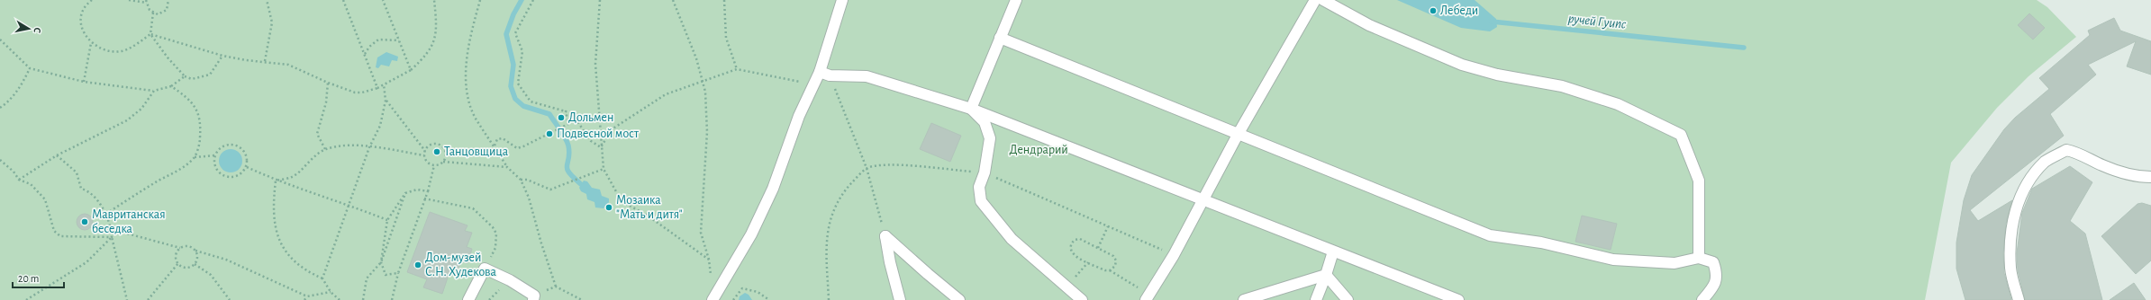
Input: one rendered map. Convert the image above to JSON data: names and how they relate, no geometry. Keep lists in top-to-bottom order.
{
  "water": ["ручей Гуипс"],
  "parks": ["Дендрарий"],
  "places": [
    "Лебеди",
    "Дольмен",
    "Подвесной мост",
    "Танцовщица",
    "Мозаика \"Мать и дитя\"",
    "Мавританская беседка",
    "Дом-музей С.Н. Худекова"
  ],
  "scale_bar": "20 m",
  "north": "right"
}
